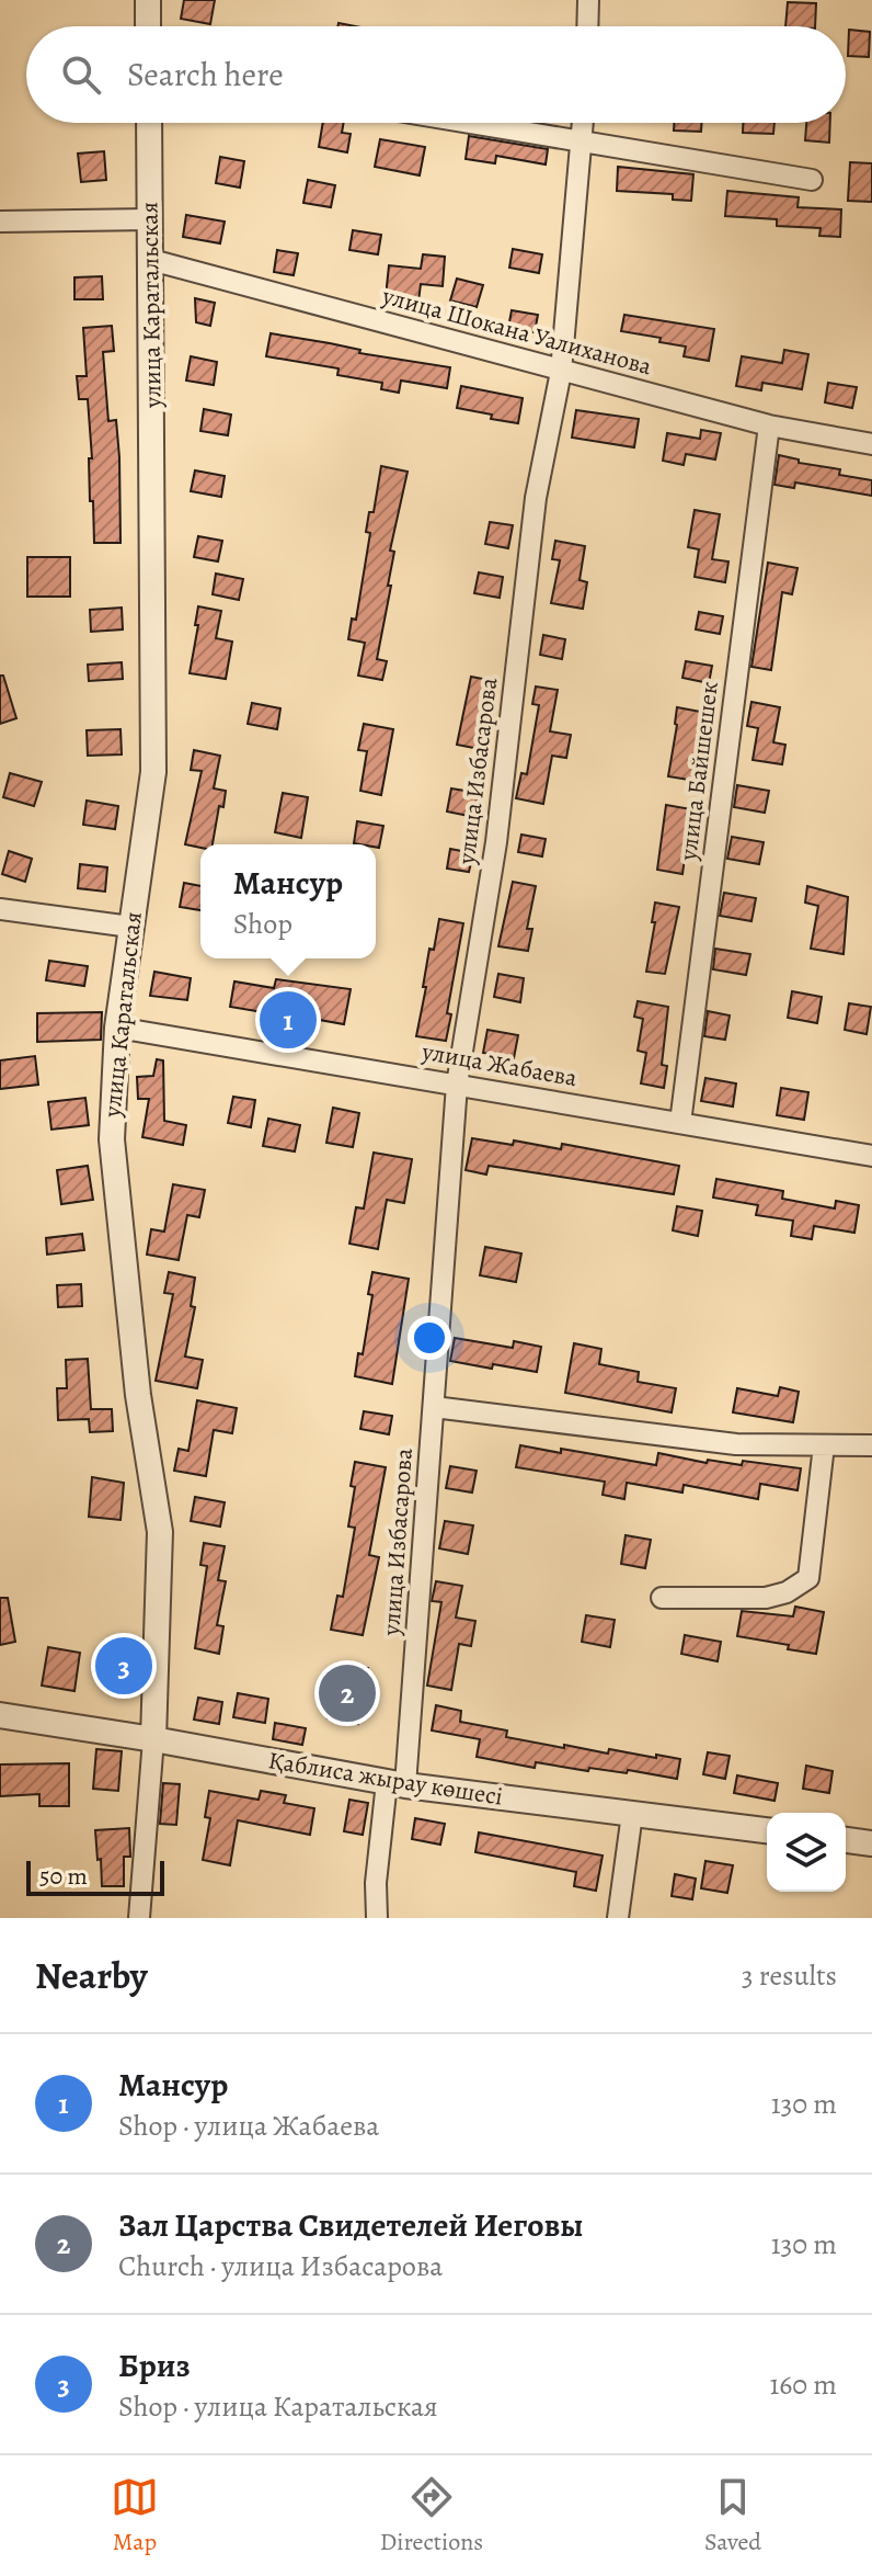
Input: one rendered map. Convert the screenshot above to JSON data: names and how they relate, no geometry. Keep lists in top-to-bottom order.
{
  "streets": {
    "street": [
      "улица Каратальская",
      "улица Шокана Уалиханова",
      "улица Избасарова",
      "улица Байшешек",
      "улица Жабаева",
      "Қаблиса жырау көшесі"
    ]
  },
  "crossings": [
    ["улица Каратальская", "улица Шокана Уалиханова"],
    ["улица Каратальская", "улица Жабаева"],
    ["улица Каратальская", "Қаблиса жырау көшесі"],
    ["улица Шокана Уалиханова", "улица Избасарова"],
    ["улица Шокана Уалиханова", "улица Байшешек"],
    ["улица Избасарова", "улица Жабаева"],
    ["улица Избасарова", "Қаблиса жырау көшесі"],
    ["улица Байшешек", "улица Жабаева"]
  ],
  "scale_bar": "50 m",
  "page": {
    "search": "Search here",
    "popup": ["Мансур", "Shop"],
    "pins": ["1", "3", "2"],
    "scale": "50 m",
    "heading": ["Nearby", "3 results"],
    "list": [
      {
        "mark": "1",
        "name": "Мансур",
        "note": "Shop · улица Жабаева",
        "value": "130 m"
      },
      {
        "mark": "2",
        "name": "Зал Царства Свидетелей Иеговы",
        "note": "Church · улица Избасарова",
        "value": "130 m"
      },
      {
        "mark": "3",
        "name": "Бриз",
        "note": "Shop · улица Каратальская",
        "value": "160 m"
      }
    ],
    "nav": ["Map", "Directions", "Saved"]
  }
}
